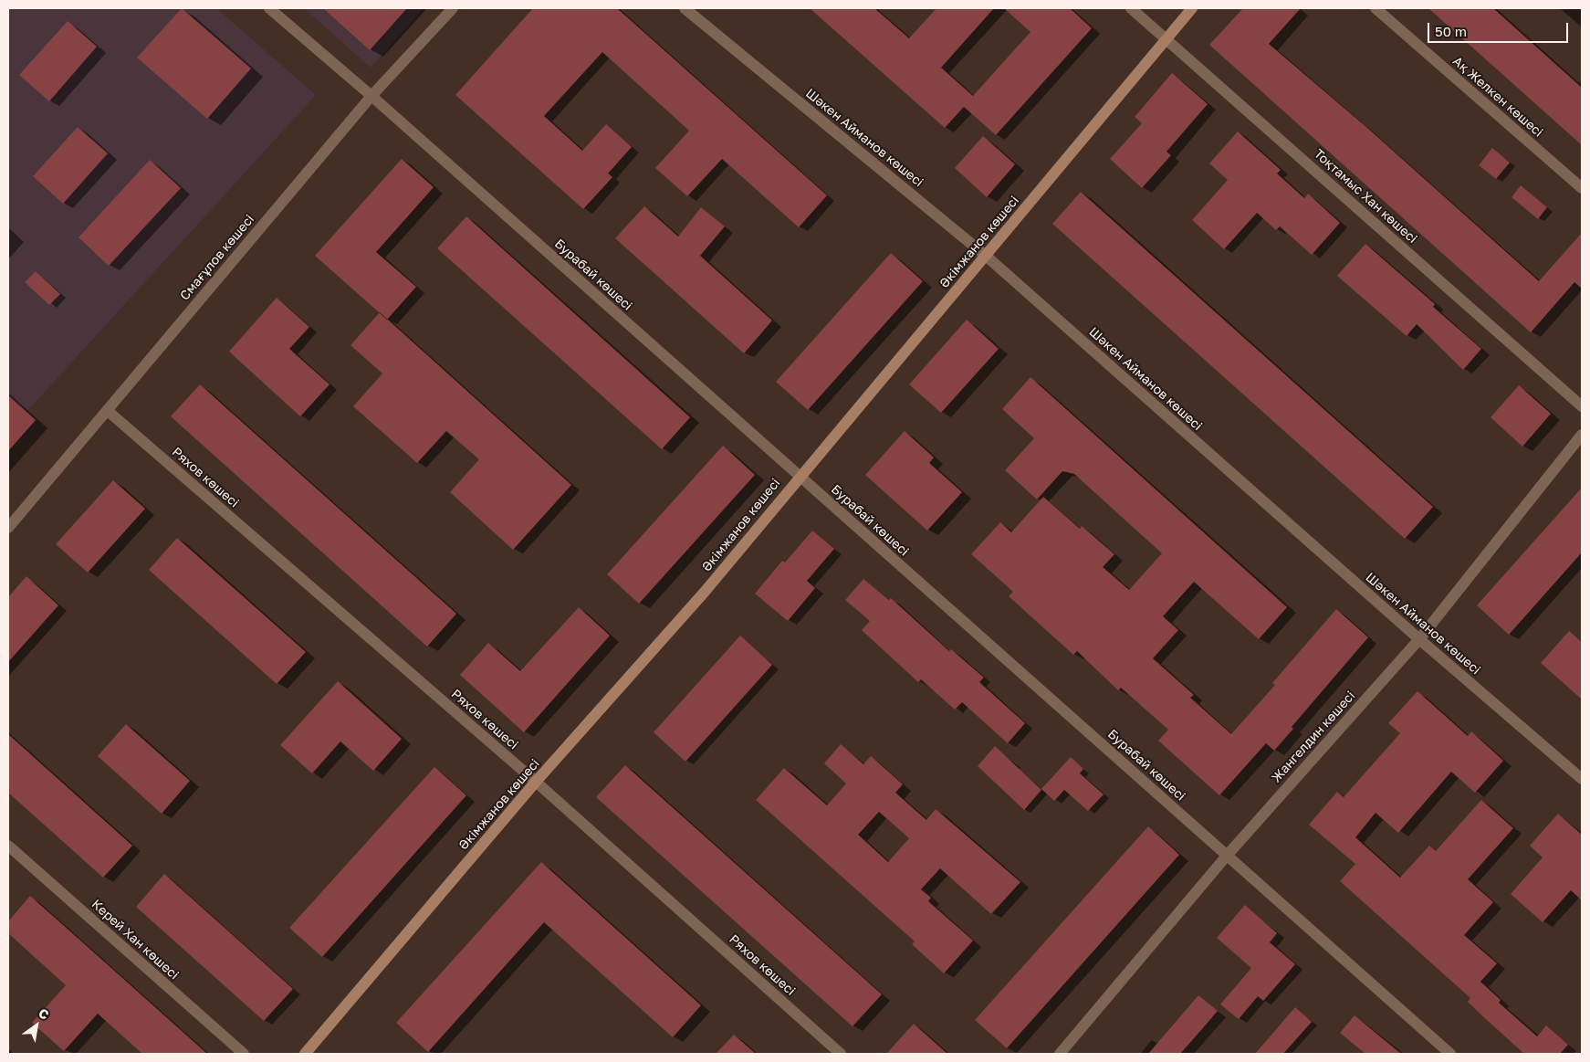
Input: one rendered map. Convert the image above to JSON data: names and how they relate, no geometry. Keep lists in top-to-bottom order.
{
  "streets": {
    "main road": ["Әкімжанов көшесі"],
    "street": [
      "Ақ Желкен көшесі",
      "Шәкен Айманов көшесі",
      "Тоқтамыс Хан көшесі",
      "Смағұлов көшесі",
      "Бурабай көшесі",
      "Ряхов көшесі",
      "Жангелдин көшесі",
      "Керей Хан көшесі"
    ]
  },
  "crossings": [
    ["Шәкен Айманов көшесі", "Әкімжанов көшесі"],
    ["Шәкен Айманов көшесі", "Жангелдин көшесі"],
    ["Тоқтамыс Хан көшесі", "Әкімжанов көшесі"],
    ["Әкімжанов көшесі", "Бурабай көшесі"],
    ["Әкімжанов көшесі", "Ряхов көшесі"],
    ["Смағұлов көшесі", "Бурабай көшесі"],
    ["Смағұлов көшесі", "Ряхов көшесі"],
    ["Бурабай көшесі", "Жангелдин көшесі"]
  ],
  "scale_bar": "50 m",
  "north": "top right"
}
